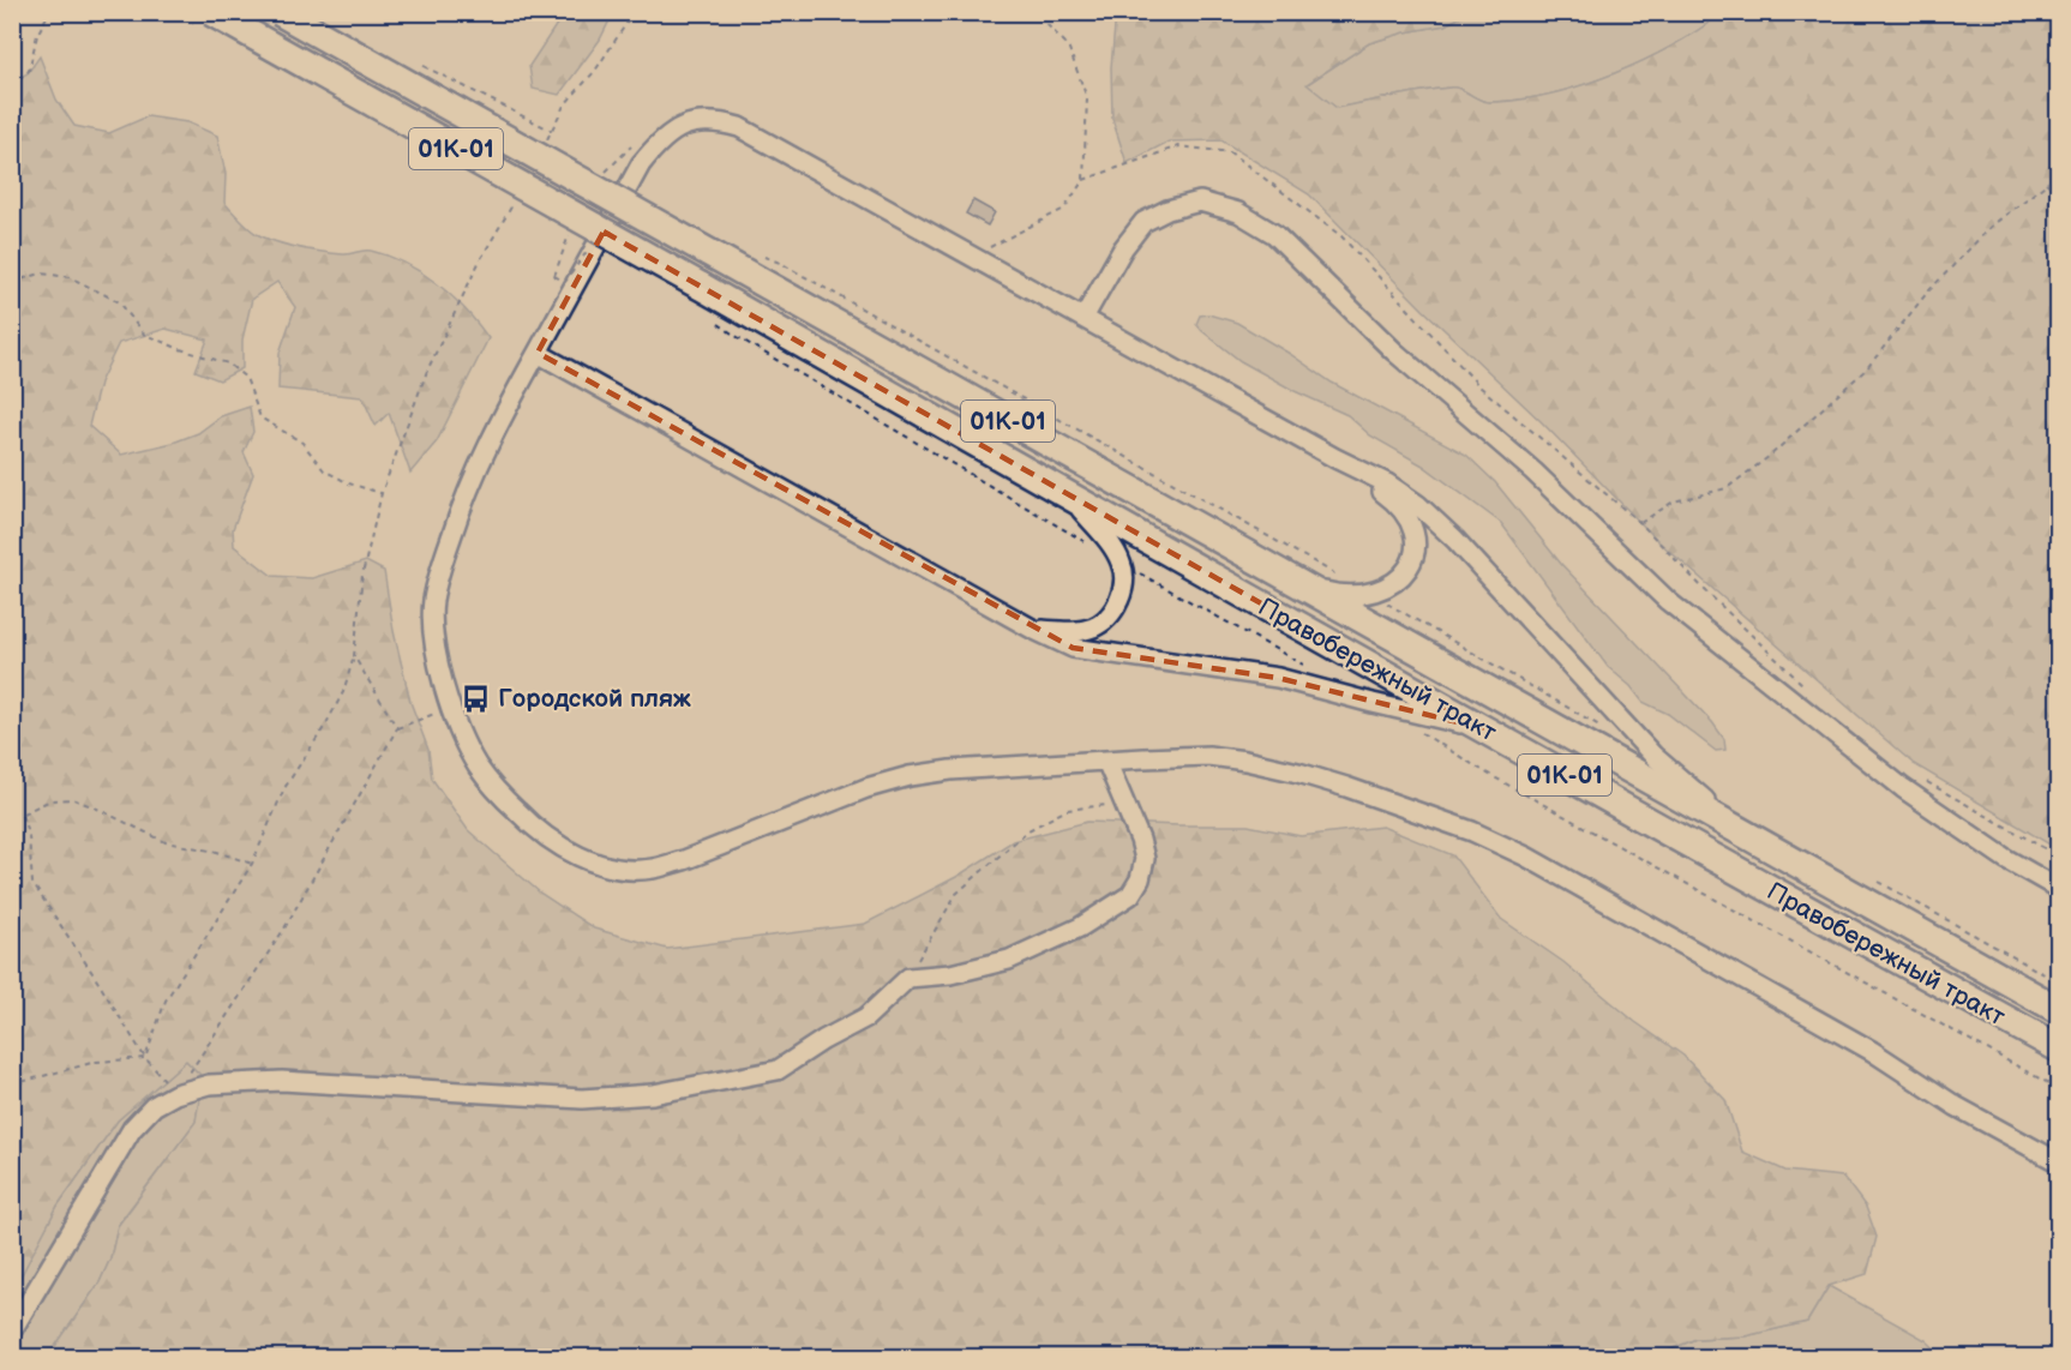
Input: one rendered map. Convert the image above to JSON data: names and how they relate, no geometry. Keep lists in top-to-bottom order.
{
  "streets": {
    "highway": ["01К-01", "Правобережный тракт"]
  },
  "places": {
    "bus stop": ["Городской пляж"]
  }
}
